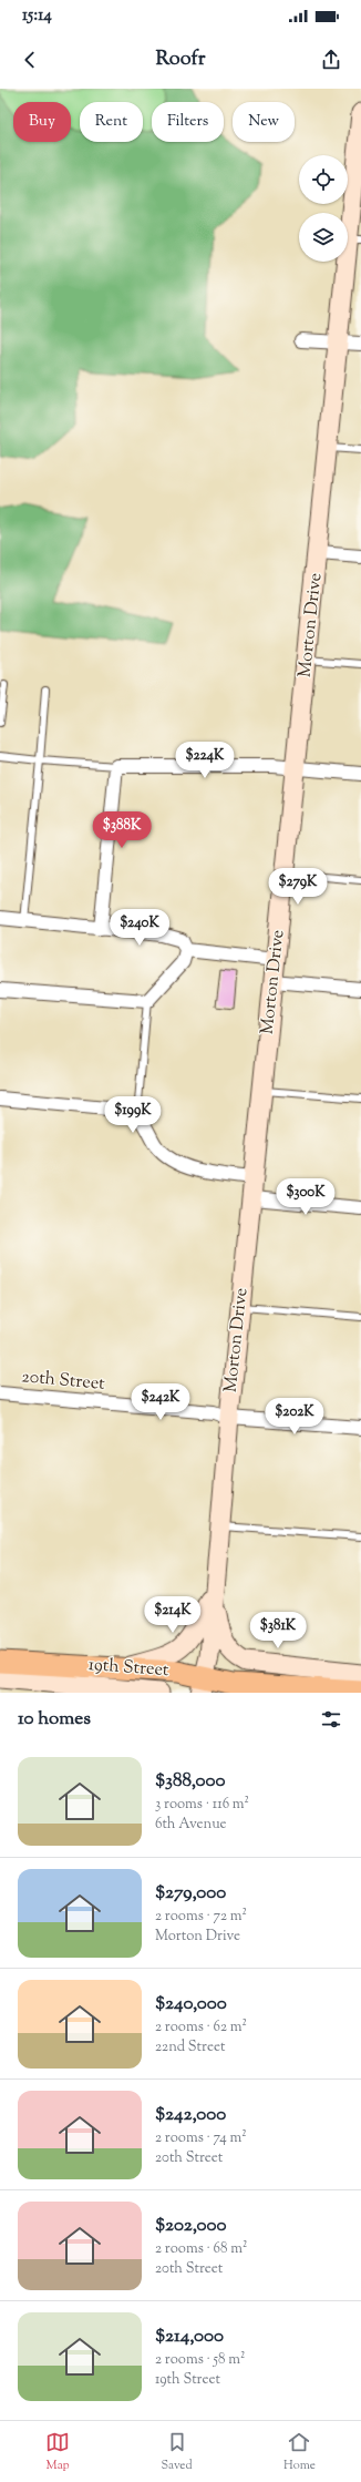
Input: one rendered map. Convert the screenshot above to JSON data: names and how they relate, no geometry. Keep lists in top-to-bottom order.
{
  "streets": {
    "main road": ["19th Street"],
    "street": ["Morton Drive", "20th Street"]
  },
  "crossings": [
    ["Morton Drive", "20th Street"],
    ["Morton Drive", "19th Street"]
  ],
  "page": {
    "status": "15:14",
    "header": "Roofr",
    "chip": [
      "Buy",
      "Rent",
      "Filters",
      "New"
    ],
    "price": [
      "$224K",
      "$388K",
      "$279K",
      "$240K",
      "$199K",
      "$300K",
      "$242K",
      "$202K",
      "$214K",
      "$381K"
    ],
    "heading": "10 homes",
    "list": [
      {
        "name": "$388,000",
        "note": "3 rooms · 116 m² · 6th Avenue"
      },
      {
        "name": "$279,000",
        "note": "2 rooms · 72 m² · Morton Drive"
      },
      {
        "name": "$240,000",
        "note": "2 rooms · 62 m² · 22nd Street"
      },
      {
        "name": "$242,000",
        "note": "2 rooms · 74 m² · 20th Street"
      },
      {
        "name": "$202,000",
        "note": "2 rooms · 68 m² · 20th Street"
      },
      {
        "name": "$214,000",
        "note": "2 rooms · 58 m² · 19th Street"
      }
    ],
    "tabs": ["Map", "Saved", "Home"]
  }
}
